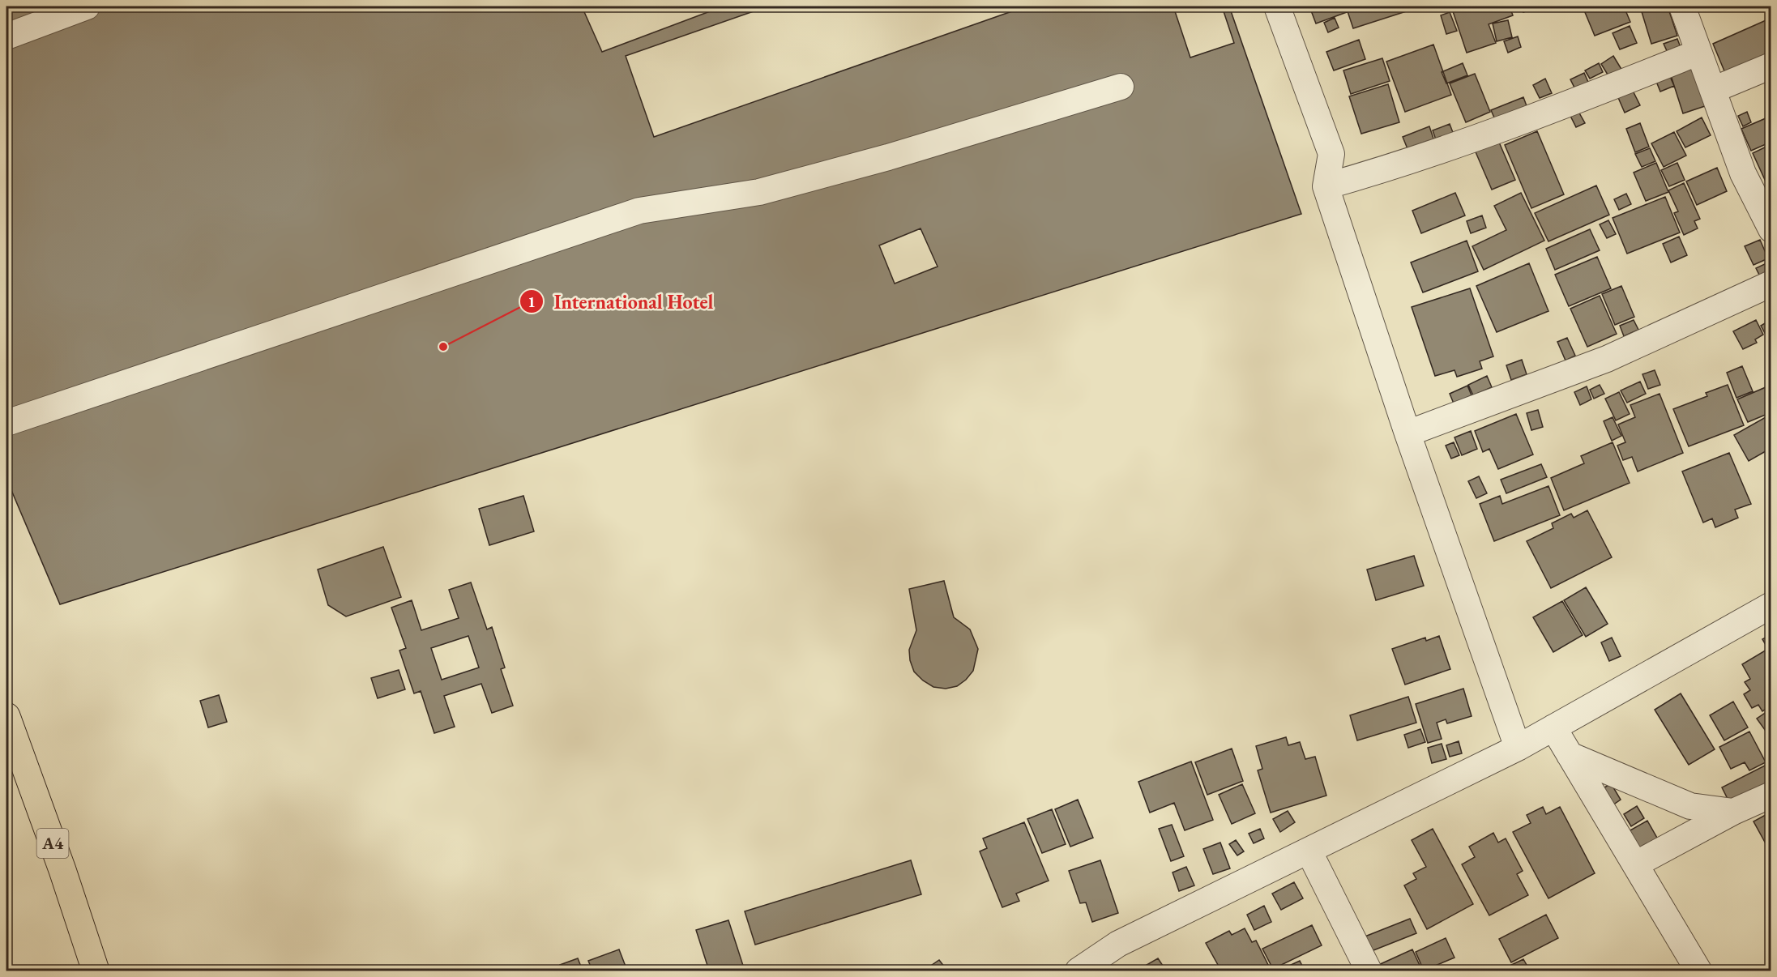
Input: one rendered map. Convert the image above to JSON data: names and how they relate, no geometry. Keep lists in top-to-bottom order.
{
  "streets": {
    "highway": ["A4"]
  },
  "places": ["International Hotel"]
}
